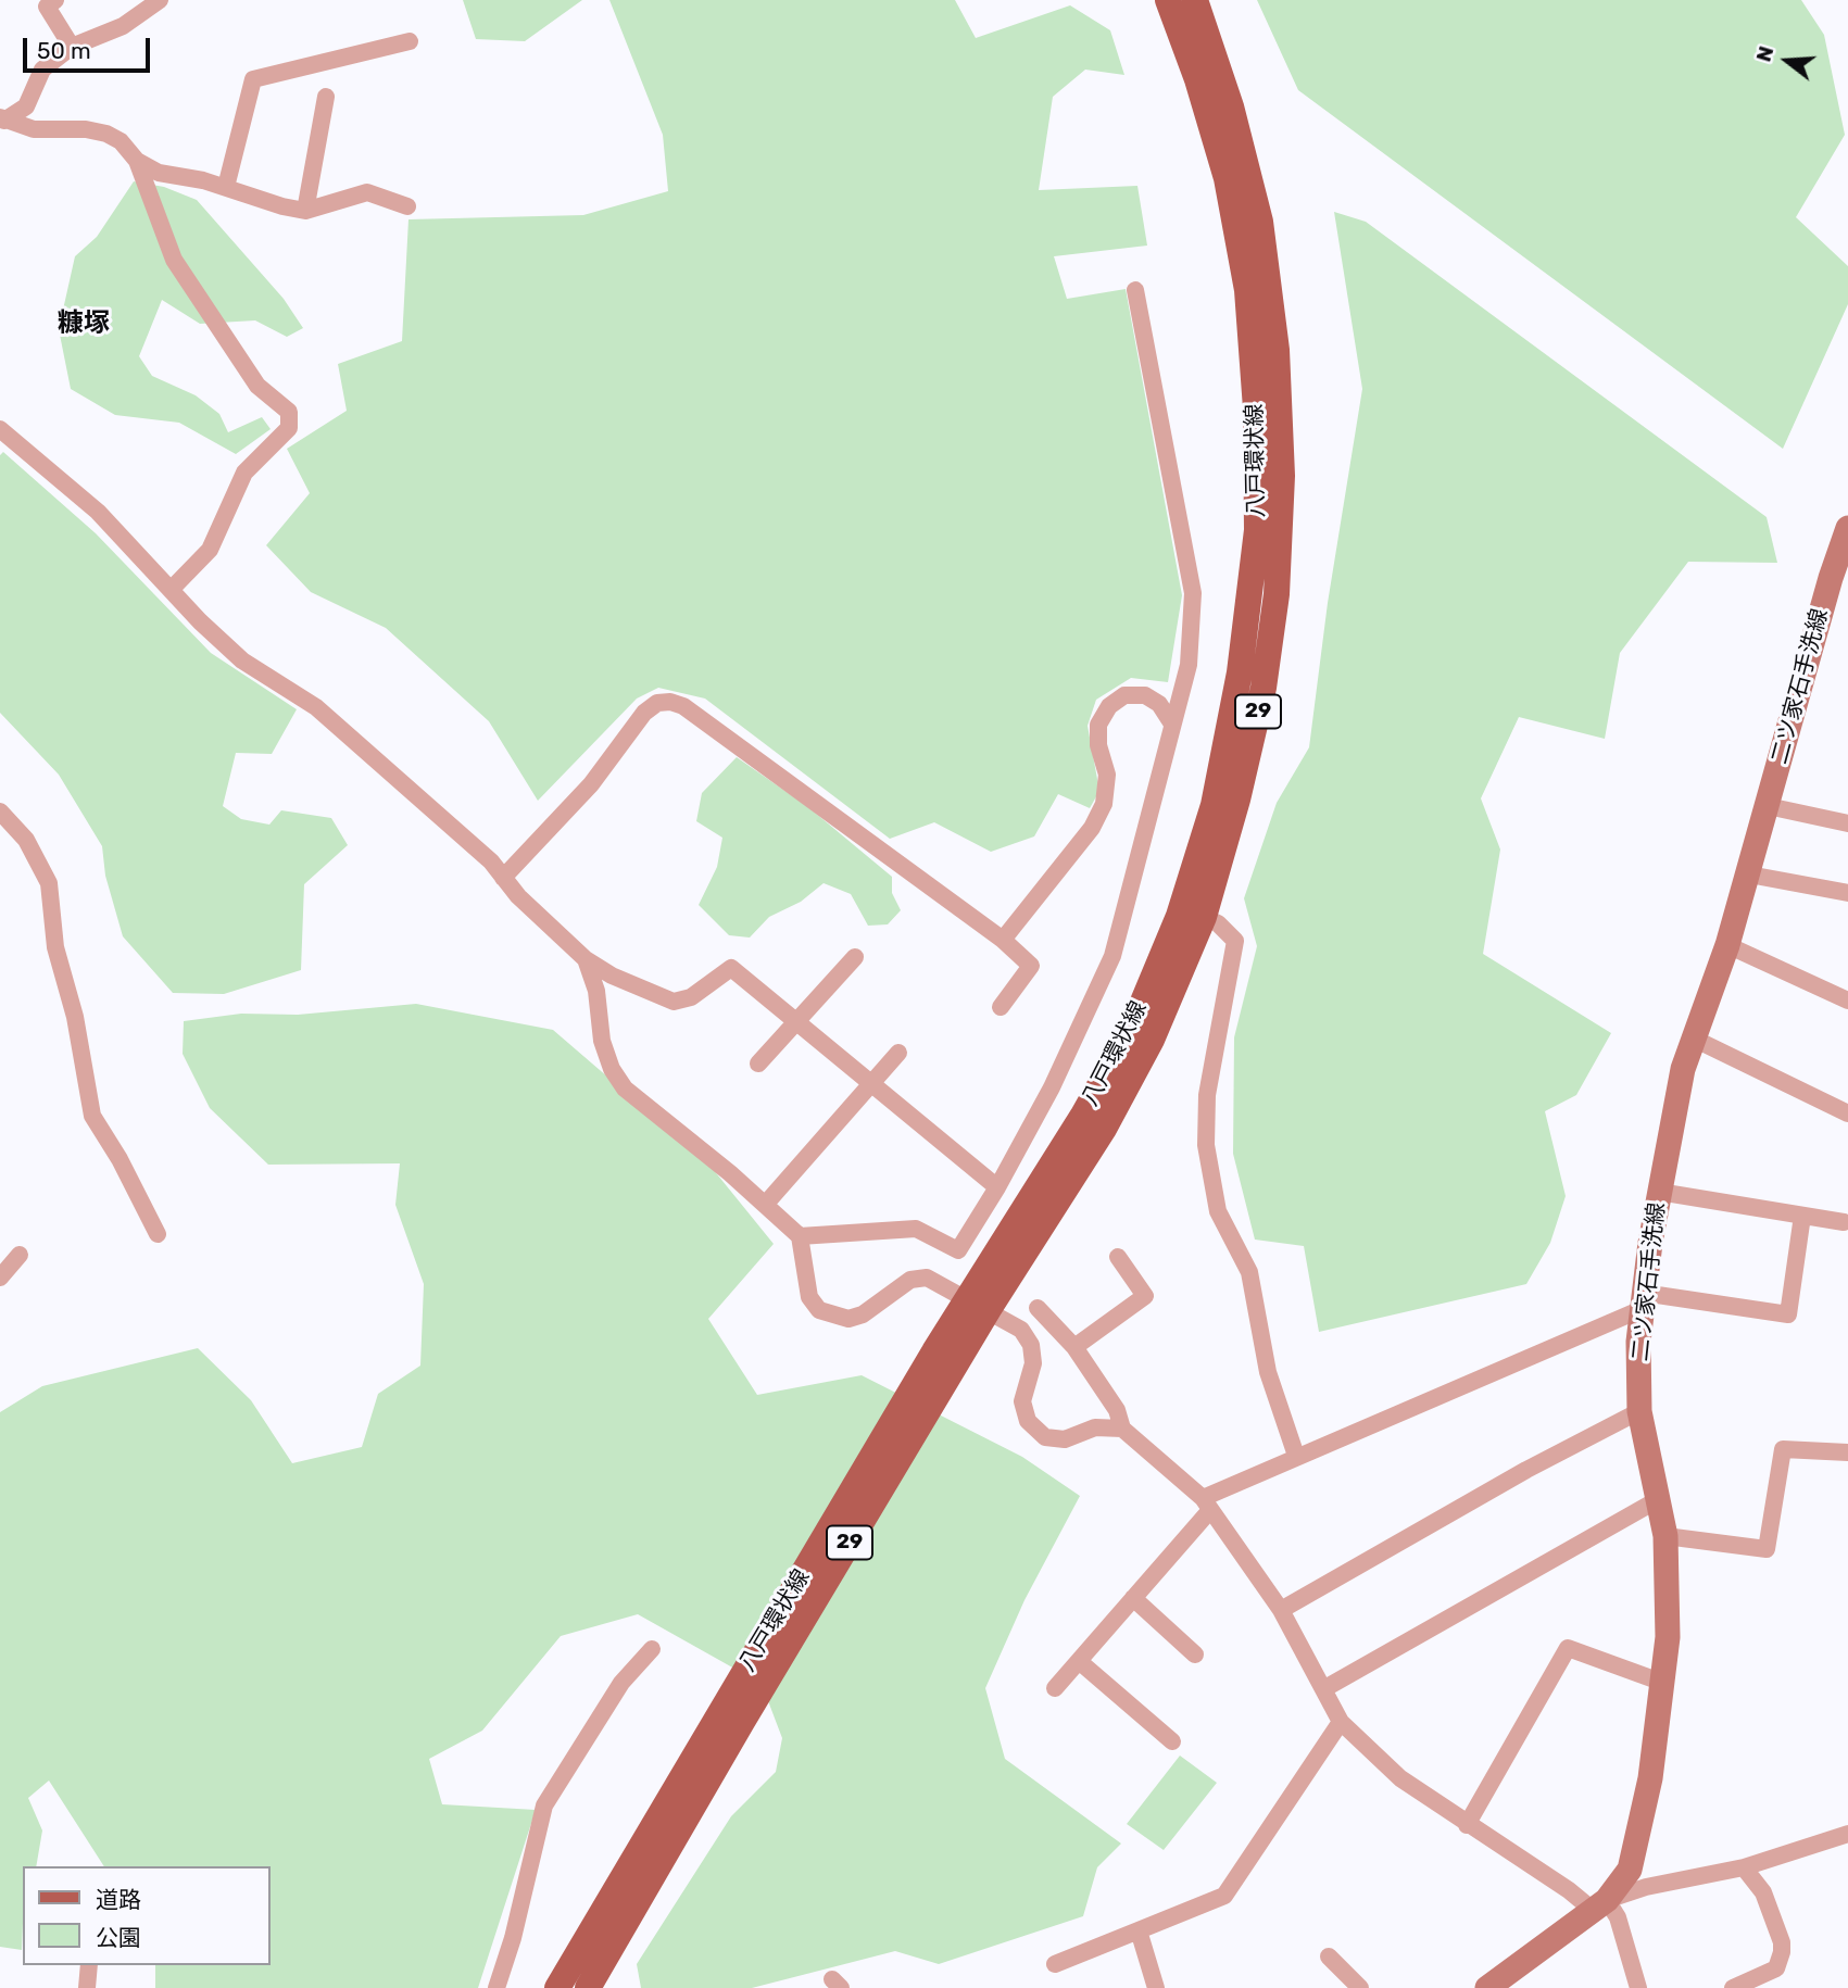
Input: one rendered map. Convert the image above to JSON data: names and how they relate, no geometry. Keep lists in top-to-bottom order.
{
  "streets": {
    "main road": ["八戸環状線", "29"],
    "street": ["二ツ家石手洗線"]
  },
  "districts": ["糠塚"],
  "legend": ["道路", "公園"],
  "scale_bar": "50 m",
  "north": "left"
}
